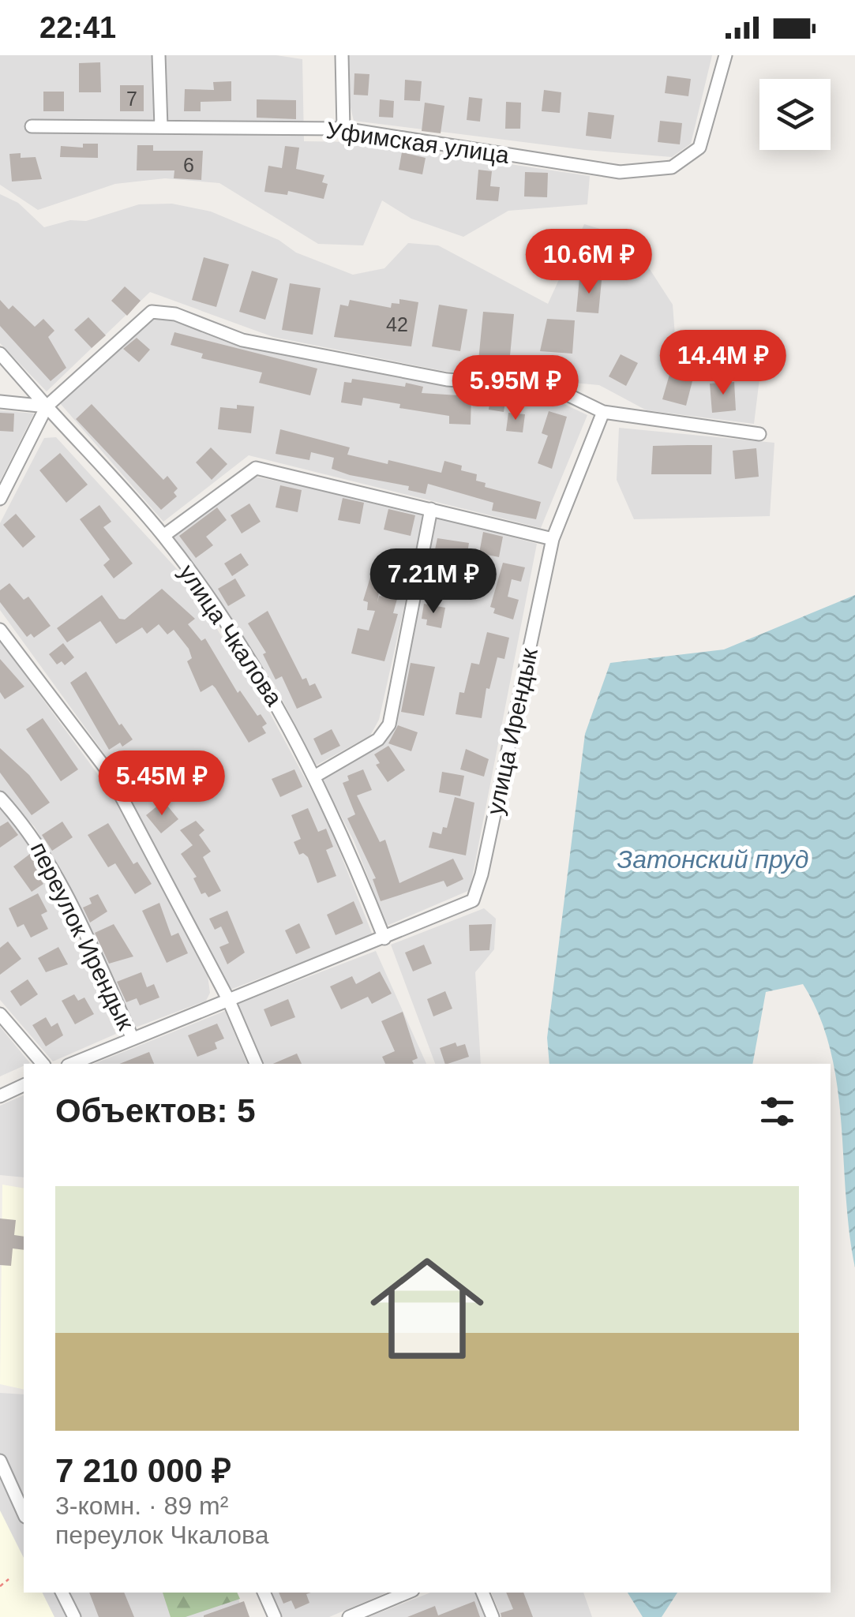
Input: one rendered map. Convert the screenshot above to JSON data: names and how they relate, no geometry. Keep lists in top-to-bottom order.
{
  "streets": {
    "street": [
      "Уфимская улица",
      "улица Чкалова",
      "улица Ирендык",
      "переулок Ирендык"
    ]
  },
  "crossings": [
    ["улица Чкалова", "улица Ирендык"],
    ["улица Ирендык", "переулок Ирендык"]
  ],
  "water": ["Затонский пруд"],
  "house_numbers": ["7", "6", "42"],
  "page": {
    "status": "22:41",
    "price": [
      "10.6M ₽",
      "14.4M ₽",
      "5.95M ₽",
      "7.21M ₽",
      "5.45M ₽"
    ],
    "heading": "Объектов: 5",
    "list": [
      {
        "name": "7 210 000 ₽",
        "note": "3-комн. · 89 m² · переулок Чкалова"
      }
    ]
  }
}
